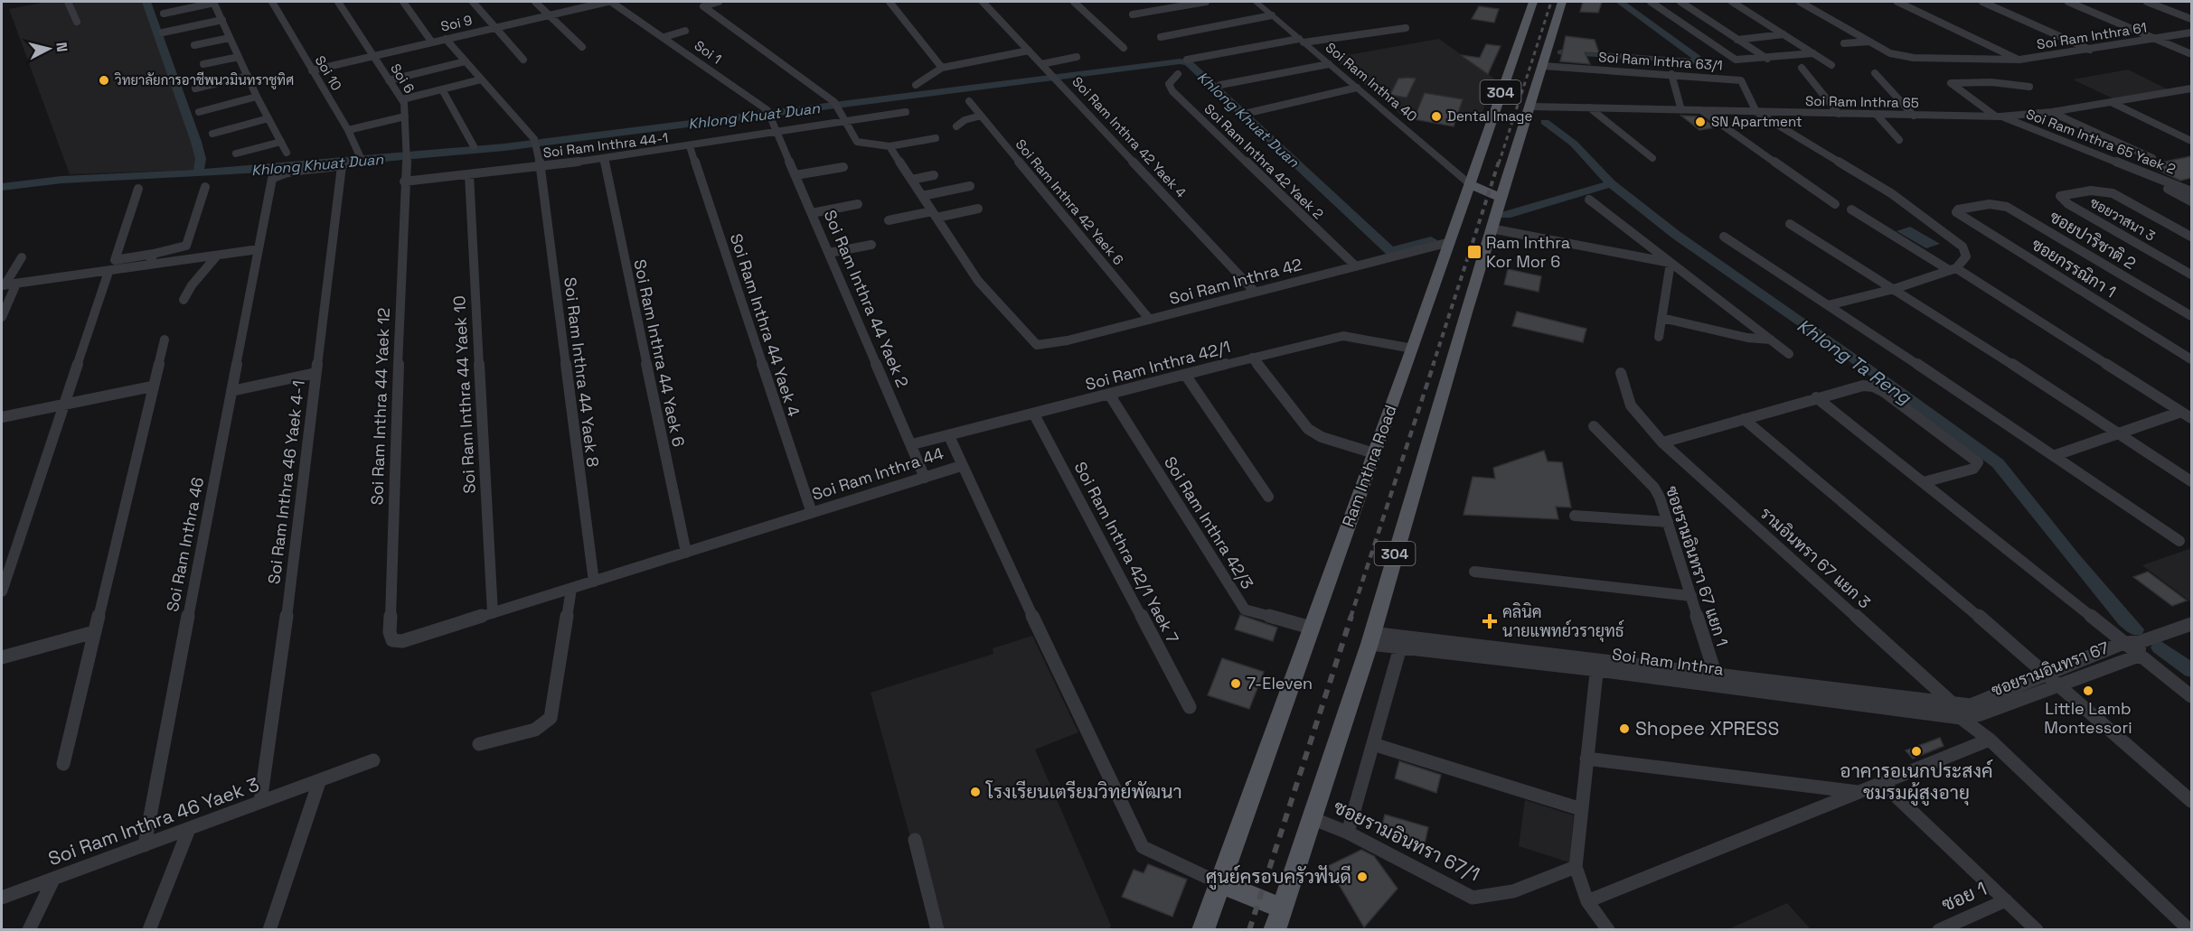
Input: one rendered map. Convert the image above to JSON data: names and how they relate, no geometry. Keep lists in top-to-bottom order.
{
  "streets": {
    "main road": ["304", "Ram Inthra Road"],
    "street": [
      "Soi 9",
      "Soi Ram Inthra 61",
      "Soi 1",
      "Soi Ram Inthra 63/1",
      "Soi 10",
      "Soi 6",
      "Soi Ram Inthra 40",
      "Soi Ram Inthra 65",
      "Soi Ram Inthra 42 Yaek 4",
      "Soi Ram Inthra 65 Yaek 2",
      "Soi Ram Inthra 44-1",
      "Soi Ram Inthra 42 Yaek 2",
      "Soi Ram Inthra 42 Yaek 6",
      "ซอยวาสนา 3",
      "ซอยปาริชาติ 2",
      "ซอยกรรณิกา 1",
      "Soi Ram Inthra 42",
      "Soi Ram Inthra 44 Yaek 2",
      "Soi Ram Inthra 44 Yaek 4",
      "Soi Ram Inthra 44 Yaek 6",
      "Soi Ram Inthra 42/1",
      "Soi Ram Inthra 44 Yaek 8",
      "Soi Ram Inthra 44 Yaek 10",
      "Soi Ram Inthra 44 Yaek 12",
      "Soi Ram Inthra 44",
      "Soi Ram Inthra 46 Yaek 4-1",
      "Soi Ram Inthra 42/3",
      "Soi Ram Inthra 46",
      "Soi Ram Inthra 42/1 Yaek 7",
      "รามอินทรา 67 แยก 3",
      "ซอยรามอินทรา 67 แยก 1",
      "Soi Ram Inthra",
      "ซอยรามอินทรา 67",
      "Soi Ram Inthra 46 Yaek 3",
      "ซอยรามอินทรา 67/1",
      "ซอย 1"
    ]
  },
  "crossings": [
    ["Soi 9", "Soi 10"],
    ["Soi 9", "Soi 6"],
    ["Soi 1", "Soi Ram Inthra 44-1"],
    ["Soi 1", "Soi Ram Inthra 44 Yaek 2"],
    ["Soi Ram Inthra 63/1", "304"],
    ["Soi Ram Inthra 63/1", "Soi Ram Inthra 65"],
    ["Soi 10", "Soi Ram Inthra 46 Yaek 4-1"],
    ["Soi 10", "Soi Ram Inthra 46"],
    ["Soi 6", "Soi Ram Inthra 44-1"],
    ["Soi 6", "Soi Ram Inthra 44 Yaek 12"],
    ["Soi Ram Inthra 40", "Ram Inthra Road"],
    ["304", "Soi Ram Inthra 65"],
    ["304", "Soi Ram Inthra"],
    ["304", "ซอยรามอินทรา 67/1"],
    ["Soi Ram Inthra 65", "Soi Ram Inthra 65 Yaek 2"],
    ["Soi Ram Inthra 42 Yaek 4", "Soi Ram Inthra 42"],
    ["Soi Ram Inthra 44-1", "Soi Ram Inthra 44 Yaek 2"],
    ["Soi Ram Inthra 44-1", "Soi Ram Inthra 44 Yaek 4"],
    ["Soi Ram Inthra 44-1", "Soi Ram Inthra 44 Yaek 6"],
    ["Soi Ram Inthra 44-1", "Soi Ram Inthra 44 Yaek 8"],
    ["Soi Ram Inthra 44-1", "Soi Ram Inthra 44 Yaek 10"],
    ["Soi Ram Inthra 44-1", "Soi Ram Inthra 44 Yaek 12"],
    ["Soi Ram Inthra 42 Yaek 2", "Soi Ram Inthra 42"],
    ["Soi Ram Inthra 42 Yaek 6", "Soi Ram Inthra 42"],
    ["ซอยปาริชาติ 2", "ซอยกรรณิกา 1"],
    ["Soi Ram Inthra 42", "Ram Inthra Road"],
    ["Soi Ram Inthra 44 Yaek 2", "Soi Ram Inthra 42/1"],
    ["Soi Ram Inthra 44 Yaek 2", "Soi Ram Inthra 44"],
    ["Soi Ram Inthra 44 Yaek 4", "Soi Ram Inthra 44"],
    ["Soi Ram Inthra 44 Yaek 6", "Soi Ram Inthra 44"],
    ["Soi Ram Inthra 42/1", "Ram Inthra Road"],
    ["Soi Ram Inthra 42/1", "Soi Ram Inthra 42/3"],
    ["Soi Ram Inthra 42/1", "Soi Ram Inthra 42/1 Yaek 7"],
    ["Soi Ram Inthra 44 Yaek 8", "Soi Ram Inthra 44"],
    ["Soi Ram Inthra 44 Yaek 10", "Soi Ram Inthra 44"],
    ["Soi Ram Inthra 44 Yaek 12", "Soi Ram Inthra 44"],
    ["Ram Inthra Road", "Soi Ram Inthra 44"],
    ["Ram Inthra Road", "Soi Ram Inthra 42/3"],
    ["Soi Ram Inthra 46 Yaek 4-1", "Soi Ram Inthra 46"],
    ["Soi Ram Inthra 46 Yaek 4-1", "Soi Ram Inthra 46 Yaek 3"],
    ["Soi Ram Inthra 46", "Soi Ram Inthra 46 Yaek 3"],
    ["รามอินทรา 67 แยก 3", "Soi Ram Inthra"],
    ["รามอินทรา 67 แยก 3", "ซอยรามอินทรา 67"],
    ["ซอยรามอินทรา 67 แยก 1", "Soi Ram Inthra"],
    ["Soi Ram Inthra", "ซอยรามอินทรา 67"]
  ],
  "water": ["Khlong Khuat Duan", "Khlong Ta Reng"],
  "places": {
    "other": [
      "วิทยาลัยการอาชีพนวมินทราชูทิศ",
      "Dental Image",
      "SN Apartment",
      "7-Eleven",
      "Little Lamb Montessori",
      "Shopee XPRESS",
      "อาคารอเนกประสงค์ ชมรมผู้สูงอายุ",
      "โรงเรียนเตรียมวิทย์พัฒนา",
      "ศูนย์ครอบครัวฟันดี"
    ],
    "transit": ["Ram Inthra Kor Mor 6"],
    "health": ["คลินิค นายแพทย์วรายุทธ์"]
  },
  "north": "right"
}
